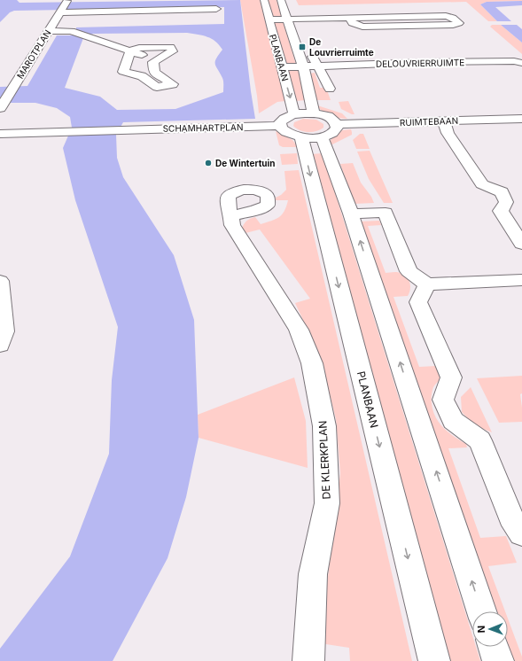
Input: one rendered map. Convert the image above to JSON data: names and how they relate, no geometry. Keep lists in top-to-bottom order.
{
  "streets": {
    "street": [
      "MAROTPLAN",
      "PLANBAAN",
      "DELOUVRIERRUIMTE",
      "RUIMTEBAAN",
      "SCHAMHARTPLAN",
      "DE KLERKPLAN"
    ]
  },
  "crossings": [
    ["PLANBAAN", "DELOUVRIERRUIMTE"],
    ["PLANBAAN", "RUIMTEBAAN"]
  ],
  "places": {
    "transit": ["De Louvrierruimte"],
    "other": ["De Wintertuin"]
  },
  "north": "left"
}
